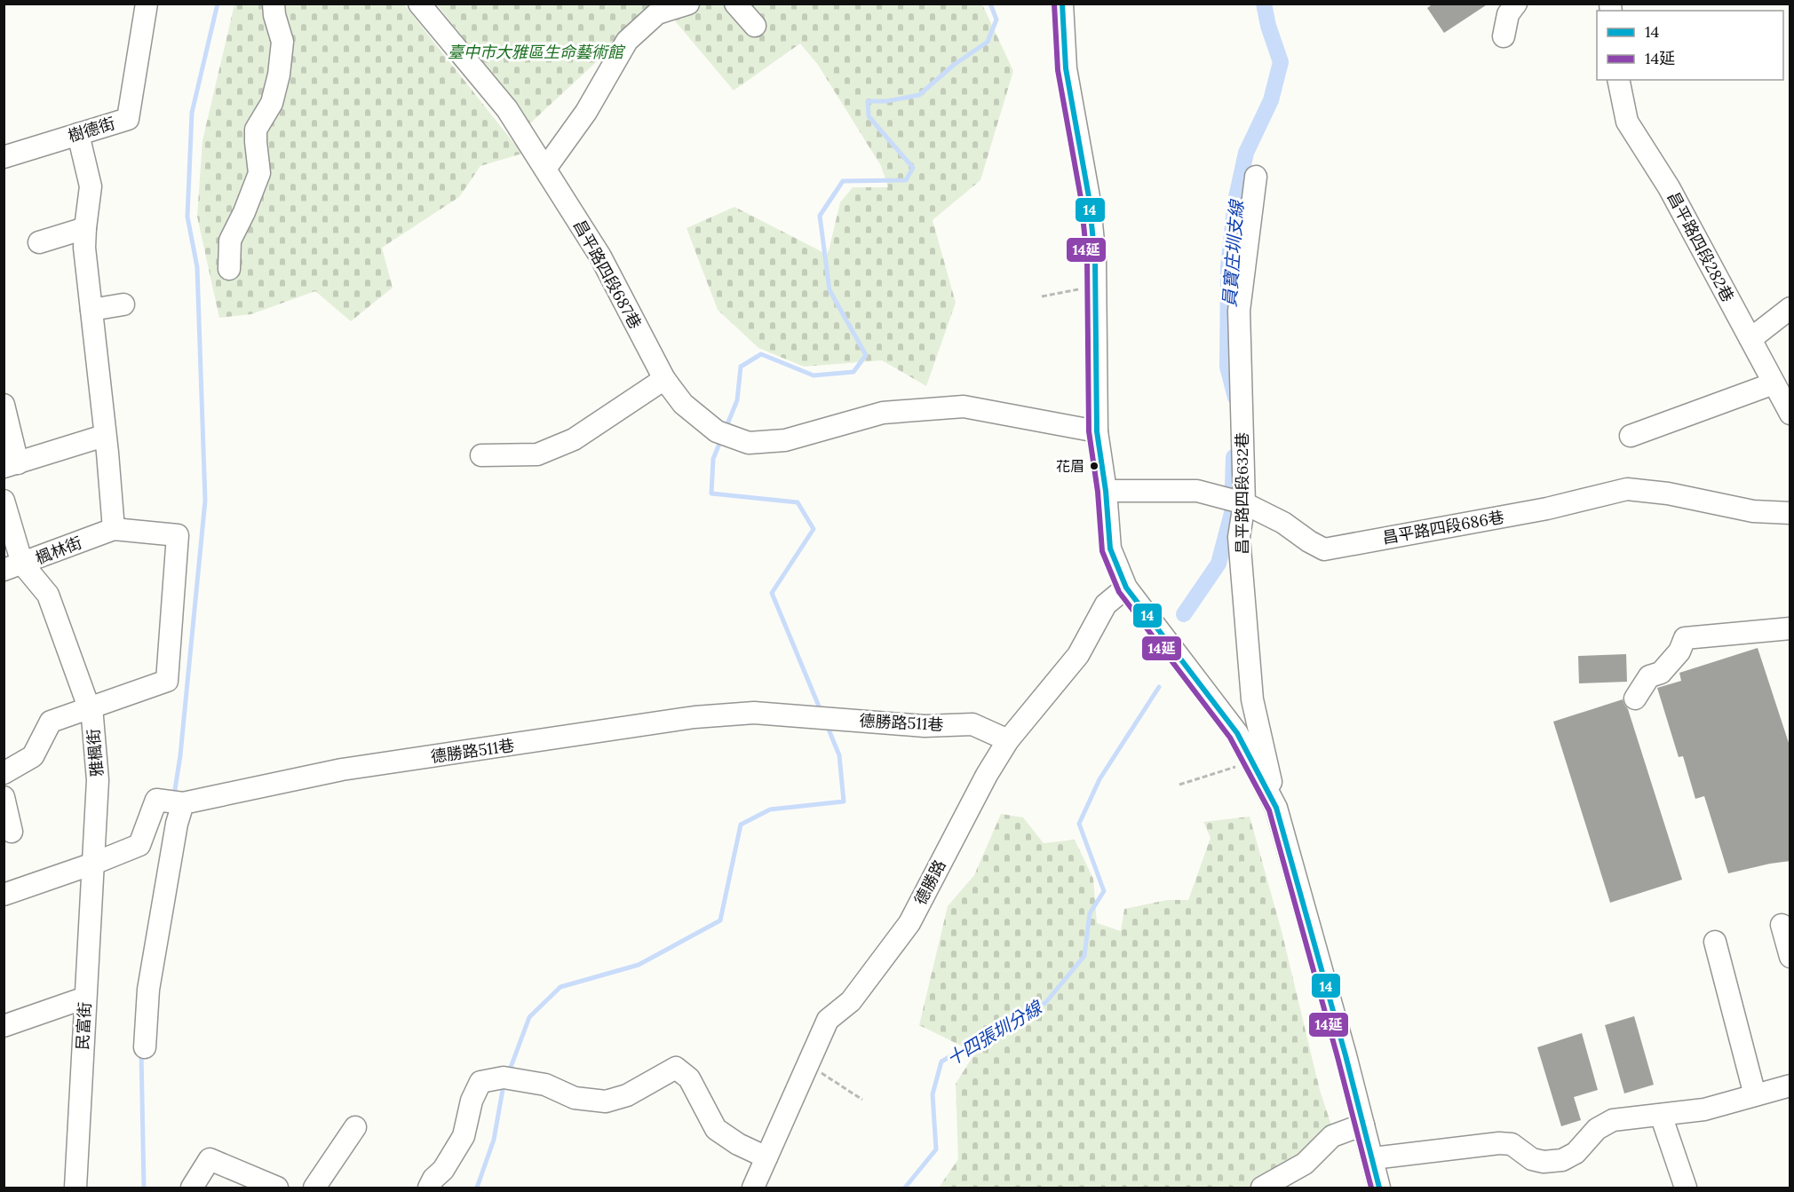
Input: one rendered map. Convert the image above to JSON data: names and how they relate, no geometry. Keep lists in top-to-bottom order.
{
  "streets": {
    "street": [
      "樹德街",
      "昌平路四段282巷",
      "昌平路四段687巷",
      "昌平路四段632巷",
      "昌平路四段686巷",
      "楓林街",
      "德勝路511巷",
      "雅楓街",
      "德勝路",
      "民富街"
    ]
  },
  "crossings": [
    ["昌平路四段632巷", "昌平路四段686巷"],
    ["楓林街", "雅楓街"],
    ["德勝路511巷", "雅楓街"],
    ["德勝路511巷", "德勝路"],
    ["德勝路511巷", "民富街"],
    ["雅楓街", "民富街"]
  ],
  "water": ["員寶庄圳支線", "十四張圳分線"],
  "parks": ["臺中市大雅區生命藝術館"],
  "places": ["花眉"],
  "lines": ["transit line 14", "transit line 14延"],
  "legend": ["14", "14延"]
}
